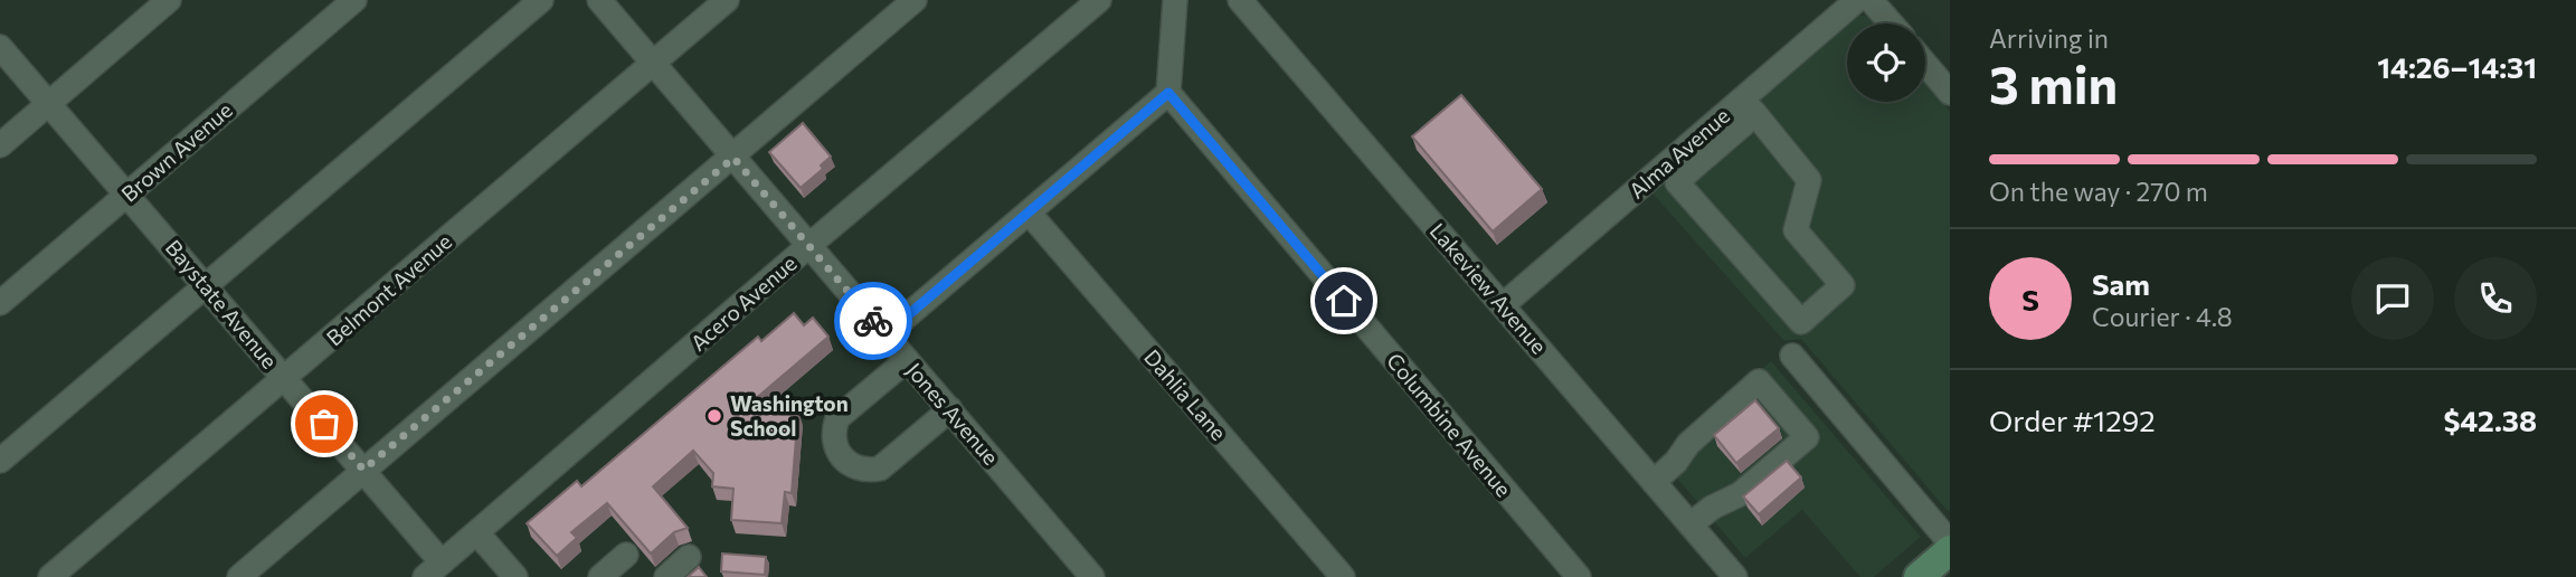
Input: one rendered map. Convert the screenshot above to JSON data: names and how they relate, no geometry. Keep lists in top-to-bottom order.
{
  "streets": {
    "street": [
      "Brown Avenue",
      "Alma Avenue",
      "Lakeview Avenue",
      "Belmont Avenue",
      "Acero Avenue",
      "Baystate Avenue",
      "Dahlia Lane",
      "Jones Avenue",
      "Columbine Avenue"
    ]
  },
  "crossings": [
    ["Brown Avenue", "Baystate Avenue"],
    ["Alma Avenue", "Lakeview Avenue"],
    ["Belmont Avenue", "Baystate Avenue"],
    ["Belmont Avenue", "Jones Avenue"],
    ["Acero Avenue", "Baystate Avenue"],
    ["Acero Avenue", "Jones Avenue"]
  ],
  "places": ["Washington School"],
  "page": {
    "heading": ["3 min", "Arriving in", "14:26–14:31"],
    "panel": [
      "Sam",
      "Courier · 4.8",
      "Order #1292",
      "$42.38"
    ],
    "bar": "On the way · 270 m",
    "round": "S"
  }
}
